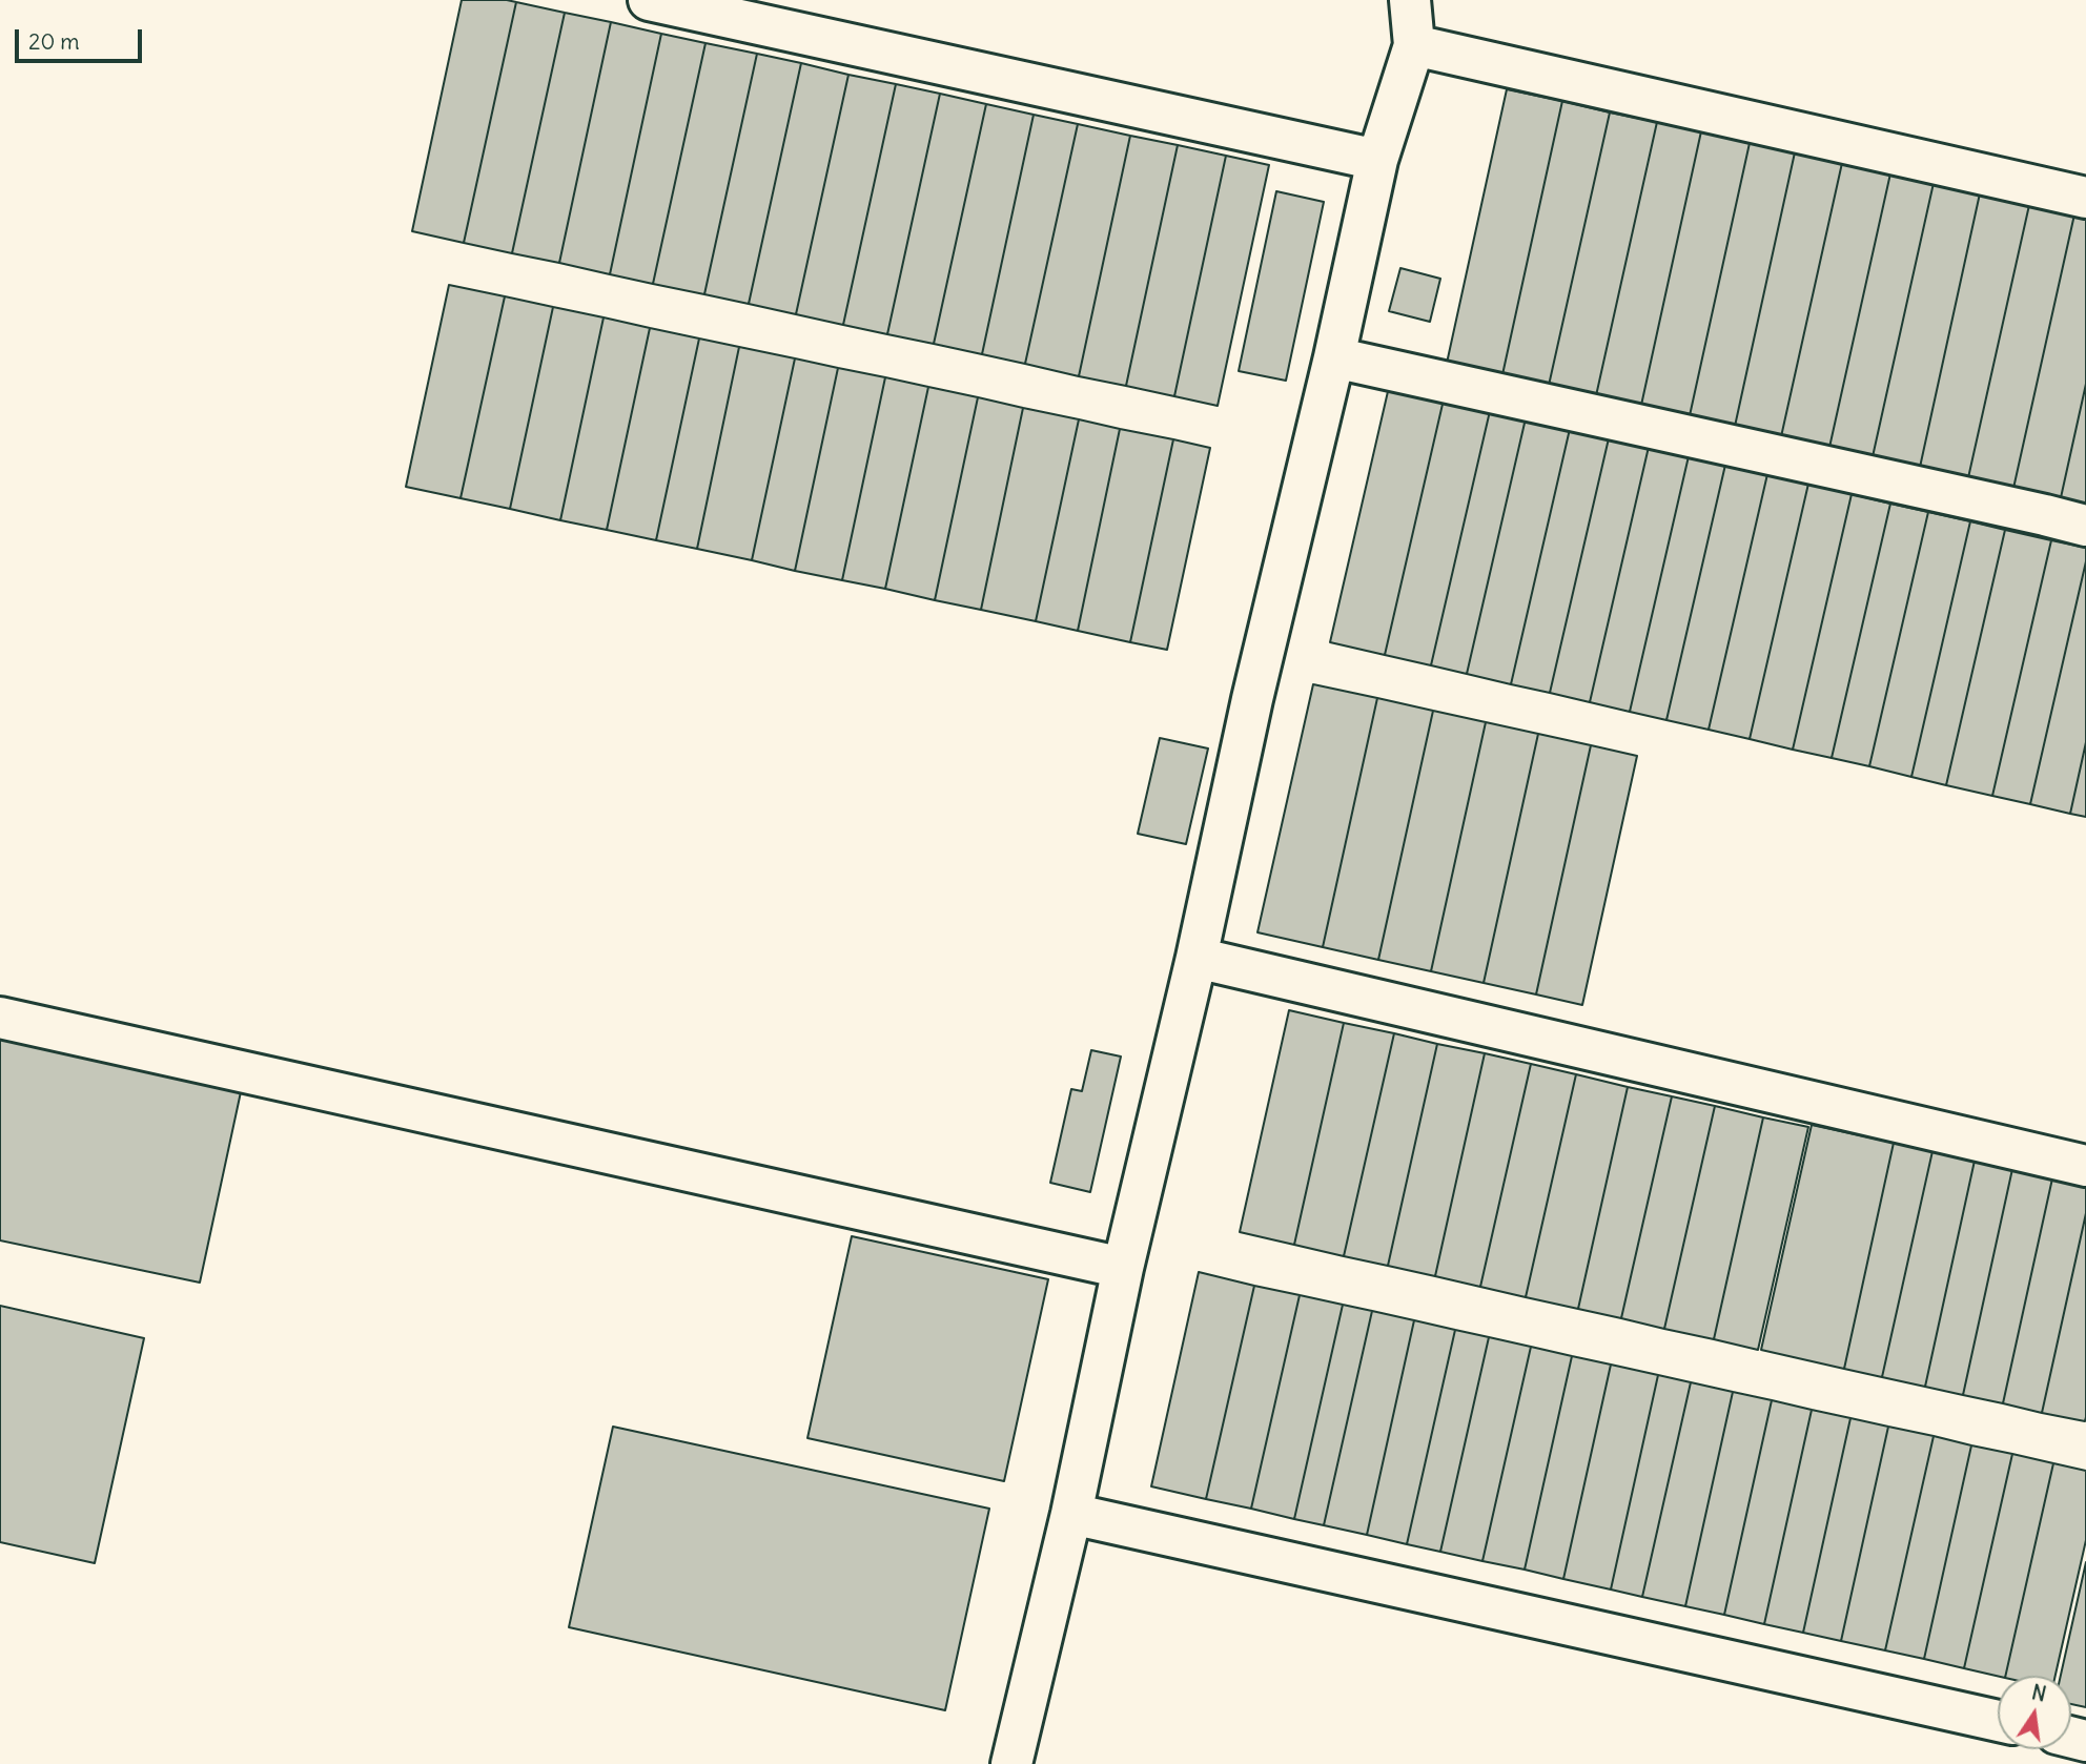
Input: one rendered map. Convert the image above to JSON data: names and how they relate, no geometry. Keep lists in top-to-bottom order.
{
  "scale_bar": "20 m",
  "north": "top"
}
